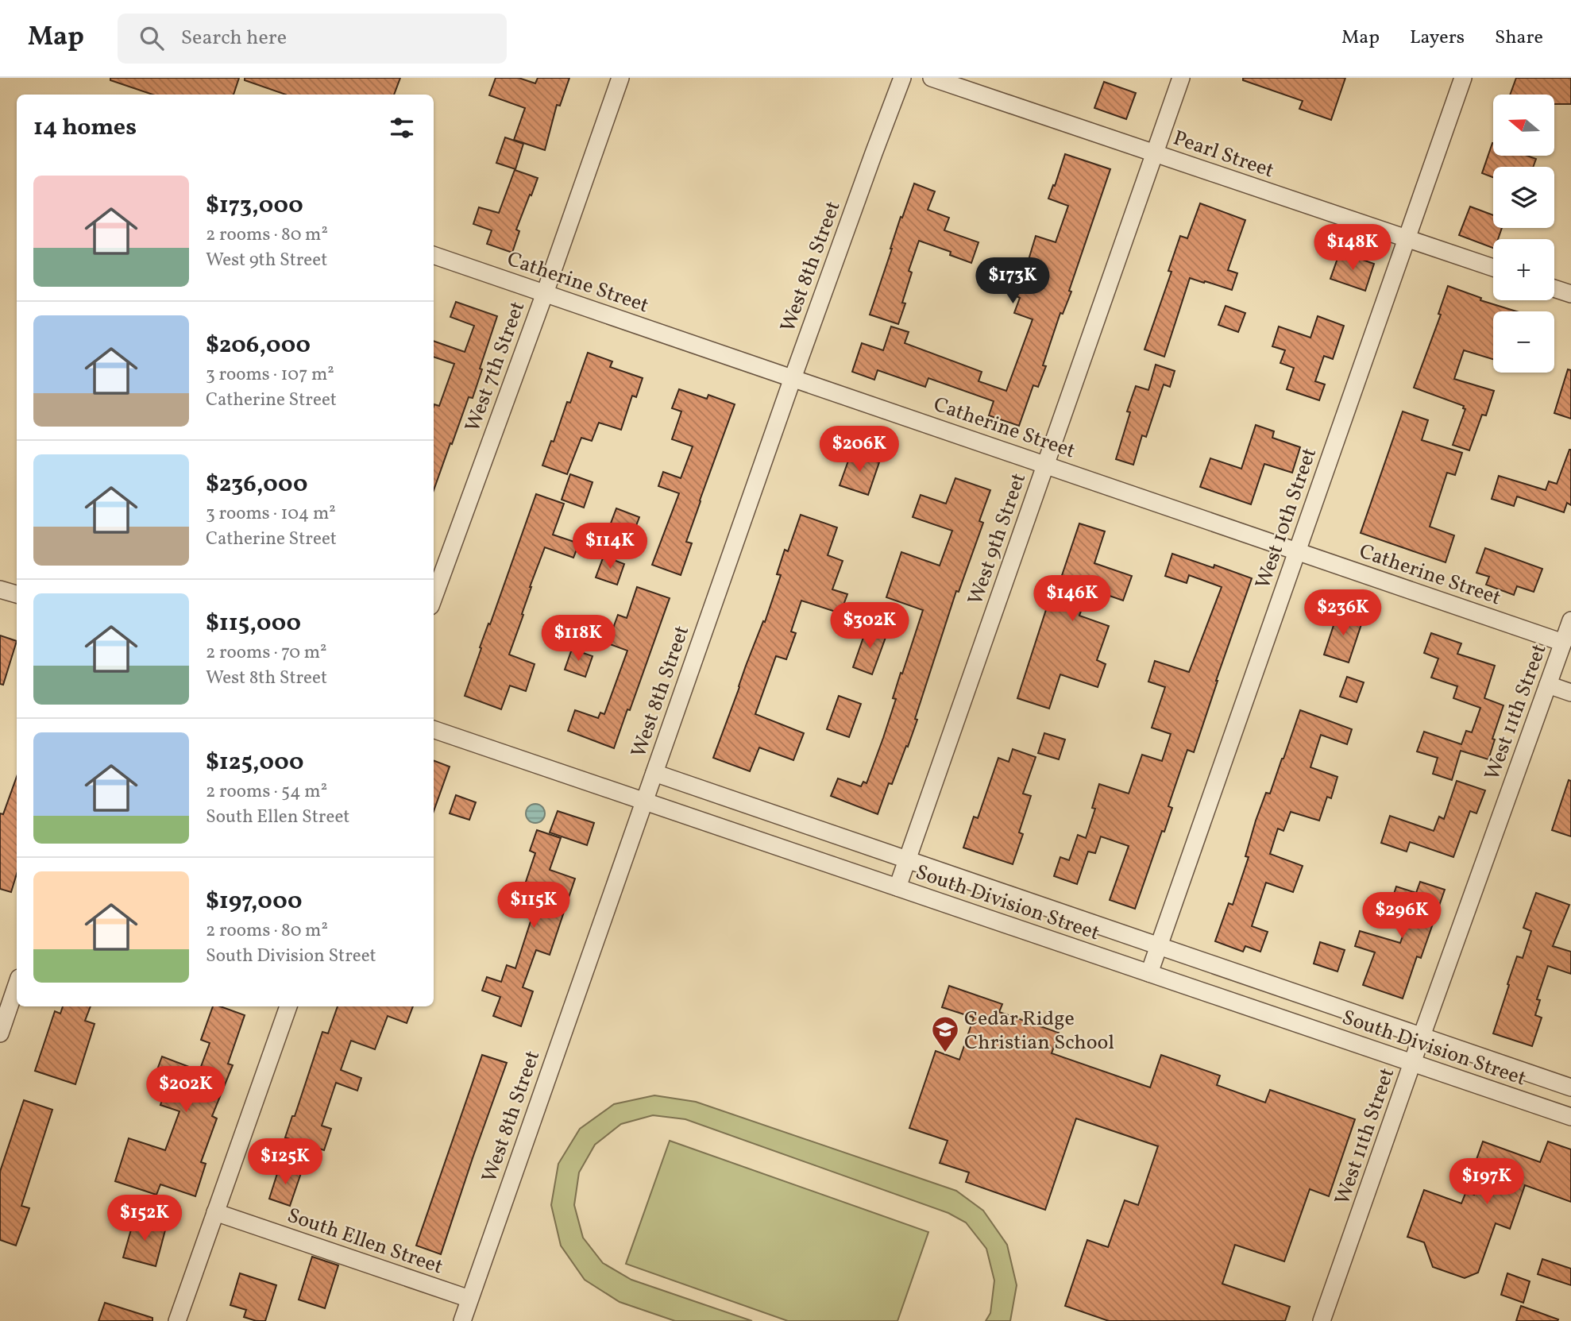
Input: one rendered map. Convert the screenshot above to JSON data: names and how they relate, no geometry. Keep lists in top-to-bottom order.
{
  "streets": {
    "street": [
      "Pearl Street",
      "West 8th Street",
      "Catherine Street",
      "West 7th Street",
      "West 10th Street",
      "West 9th Street",
      "West 11th Street",
      "South Division Street",
      "South Ellen Street"
    ]
  },
  "crossings": [
    ["Pearl Street", "West 10th Street"],
    ["Pearl Street", "West 9th Street"],
    ["West 8th Street", "Catherine Street"],
    ["West 8th Street", "South Division Street"],
    ["West 8th Street", "South Ellen Street"],
    ["Catherine Street", "West 7th Street"],
    ["Catherine Street", "West 10th Street"],
    ["Catherine Street", "West 9th Street"],
    ["Catherine Street", "West 11th Street"],
    ["West 10th Street", "South Division Street"],
    ["West 9th Street", "South Division Street"],
    ["West 11th Street", "South Division Street"]
  ],
  "places": {
    "school or university": ["Cedar Ridge Christian School"]
  },
  "north": "left",
  "page": {
    "header": "Map",
    "search": "Search here",
    "nav": ["Map", "Layers", "Share"],
    "map_buttons": ["+", "−"],
    "heading": "14 homes",
    "list": [
      {
        "name": "$173,000",
        "note": "2 rooms · 80 m² · West 9th Street"
      },
      {
        "name": "$206,000",
        "note": "3 rooms · 107 m² · Catherine Street"
      },
      {
        "name": "$236,000",
        "note": "3 rooms · 104 m² · Catherine Street"
      },
      {
        "name": "$115,000",
        "note": "2 rooms · 70 m² · West 8th Street"
      },
      {
        "name": "$125,000",
        "note": "2 rooms · 54 m² · South Ellen Street"
      },
      {
        "name": "$197,000",
        "note": "2 rooms · 80 m² · South Division Street"
      }
    ],
    "price": [
      "$148K",
      "$173K",
      "$206K",
      "$114K",
      "$146K",
      "$236K",
      "$302K",
      "$118K",
      "$115K",
      "$296K",
      "$202K",
      "$125K",
      "$197K",
      "$152K"
    ]
  }
}
